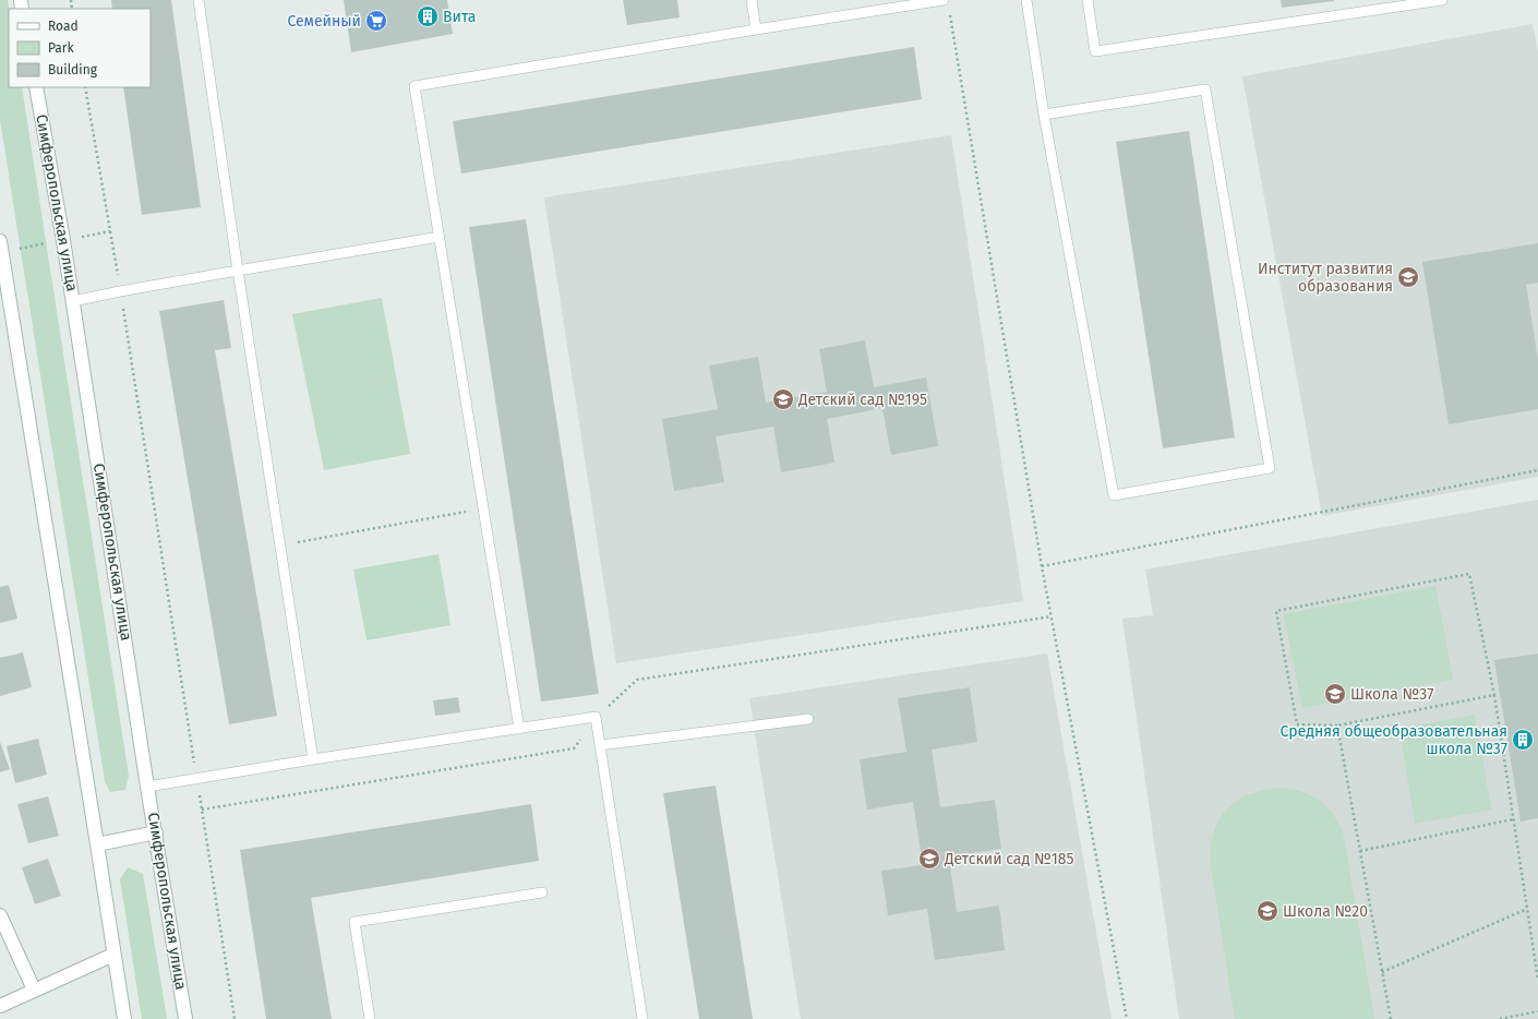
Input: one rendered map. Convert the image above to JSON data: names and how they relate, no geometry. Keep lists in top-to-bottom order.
{
  "streets": {
    "street": ["Симферопольская улица"]
  },
  "places": {
    "building": ["Вита", "Средняя общеобразовательная школа №37"],
    "supermarket": ["Семейный"],
    "school or university": [
      "Институт развития образования",
      "Детский сад №195",
      "Школа №37",
      "Детский сад №185",
      "Школа №20"
    ]
  },
  "legend": ["Road", "Park", "Building"]
}
